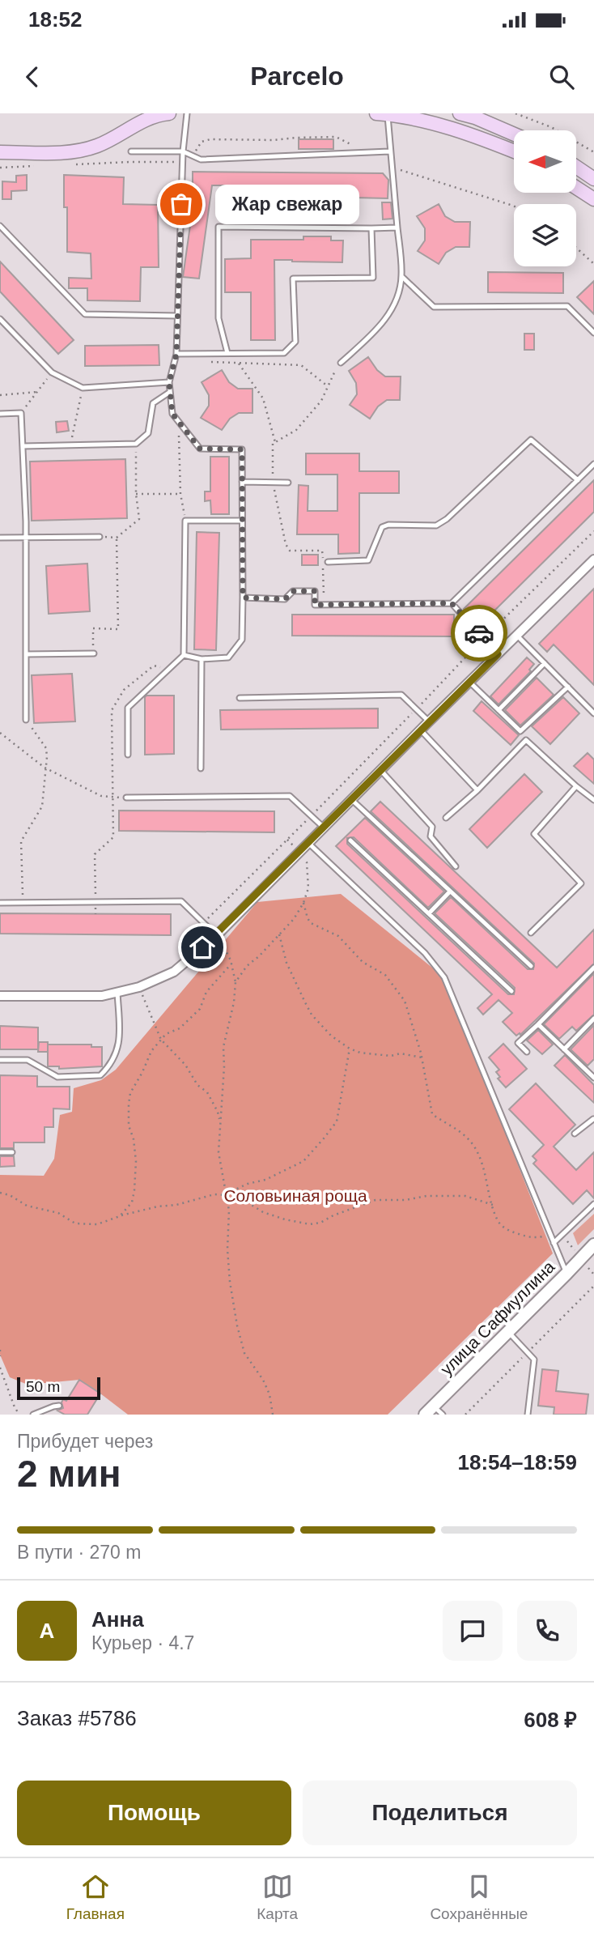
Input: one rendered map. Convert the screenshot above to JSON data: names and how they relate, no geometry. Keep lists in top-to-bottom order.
{
  "streets": {
    "street": ["улица Сафиуллина"]
  },
  "parks": ["Соловьиная роща"],
  "places": ["Жар свежар"],
  "scale_bar": "50 m",
  "north": "left",
  "page": {
    "status": "18:52",
    "header": "Parcelo",
    "bubble": "Жар свежар",
    "scale": "50 m",
    "heading": ["2 мин", "Прибудет через", "18:54–18:59"],
    "panel": [
      "Анна",
      "Курьер · 4.7",
      "Заказ #5786",
      "608 ₽"
    ],
    "bar": "В пути · 270 m",
    "round": "А",
    "buttons": ["Помощь", "Поделиться"],
    "tabs": ["Главная", "Карта", "Сохранённые"]
  }
}
